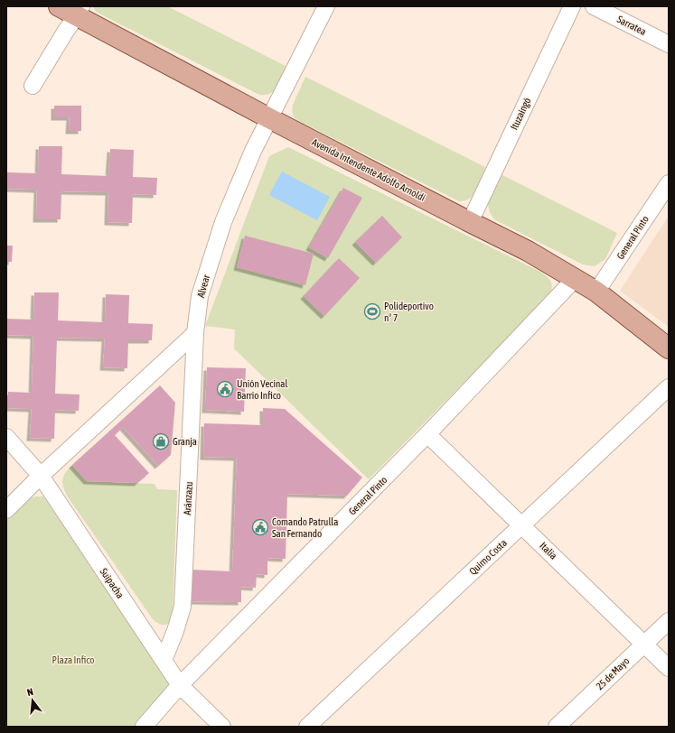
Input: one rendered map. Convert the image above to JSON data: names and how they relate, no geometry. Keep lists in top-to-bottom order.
{
  "streets": {
    "main road": ["Avenida Intendente Adolfo Arnoldi"],
    "street": [
      "Sarratea",
      "Ituzaingó",
      "General Pinto",
      "Alvear",
      "Aránzazu",
      "Italia",
      "Quirno Costa",
      "Suipacha",
      "25 de Mayo"
    ]
  },
  "crossings": [
    ["Ituzaingó", "Avenida Intendente Adolfo Arnoldi"],
    ["Avenida Intendente Adolfo Arnoldi", "General Pinto"],
    ["Avenida Intendente Adolfo Arnoldi", "Alvear"],
    ["General Pinto", "Italia"],
    ["General Pinto", "Suipacha"],
    ["Alvear", "Aránzazu"],
    ["Aránzazu", "Suipacha"],
    ["Italia", "Quirno Costa"],
    ["Italia", "25 de Mayo"]
  ],
  "parks": ["Plaza Infico"],
  "places": {
    "sports": ["Polideportivo n° 7"],
    "public building": ["Unión Vecinal Barrio Infico", "Comando Patrulla San Fernando"],
    "shop": ["Granja"]
  },
  "north": "top"
}
